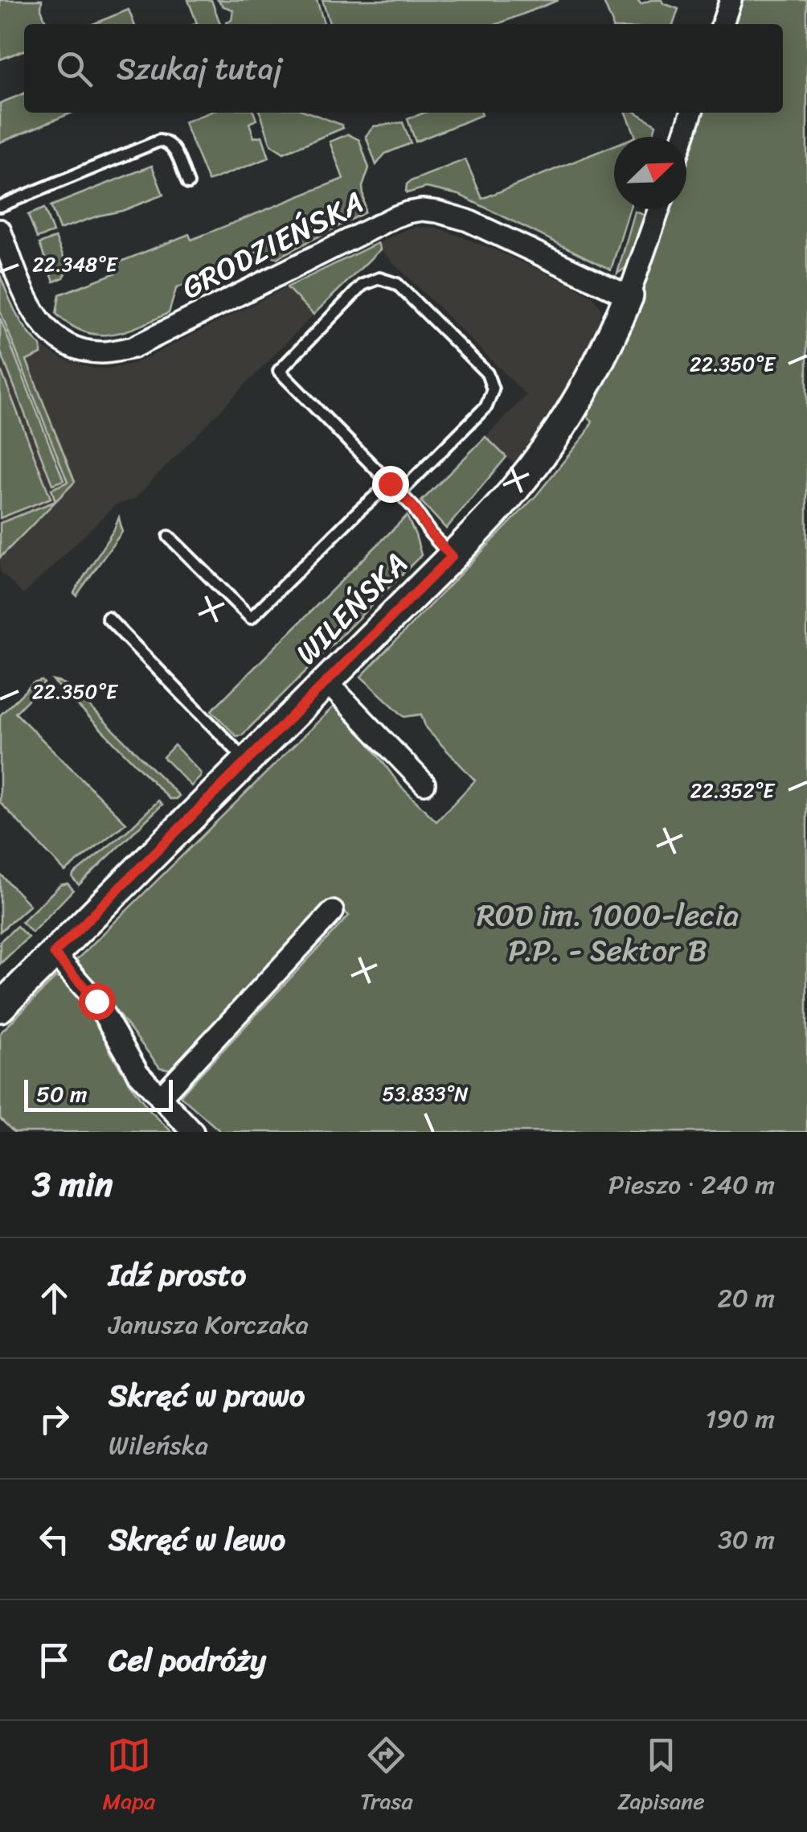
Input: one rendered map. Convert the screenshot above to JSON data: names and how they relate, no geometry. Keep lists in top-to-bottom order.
{
  "streets": {
    "street": ["GRODZIEŃSKA", "WILEŃSKA"]
  },
  "crossings": [
    ["GRODZIEŃSKA", "WILEŃSKA"]
  ],
  "parks": ["ROD im. 1000-lecia P.P. - Sektor B"],
  "scale_bar": "50 m",
  "north": "top right",
  "page": {
    "search": "Szukaj tutaj",
    "scale": "50 m",
    "heading": ["3 min", "Pieszo · 240 m"],
    "list": [
      ["Idź prosto", "Janusza Korczaka", "20 m"],
      ["Skręć w prawo", "Wileńska", "190 m"],
      ["Skręć w lewo", "30 m"],
      "Cel podróży"
    ],
    "nav": ["Mapa", "Trasa", "Zapisane"]
  },
  "coordinates": [
    "22.348°E",
    "22.350°E",
    "22.352°E",
    "53.833°N"
  ]
}
